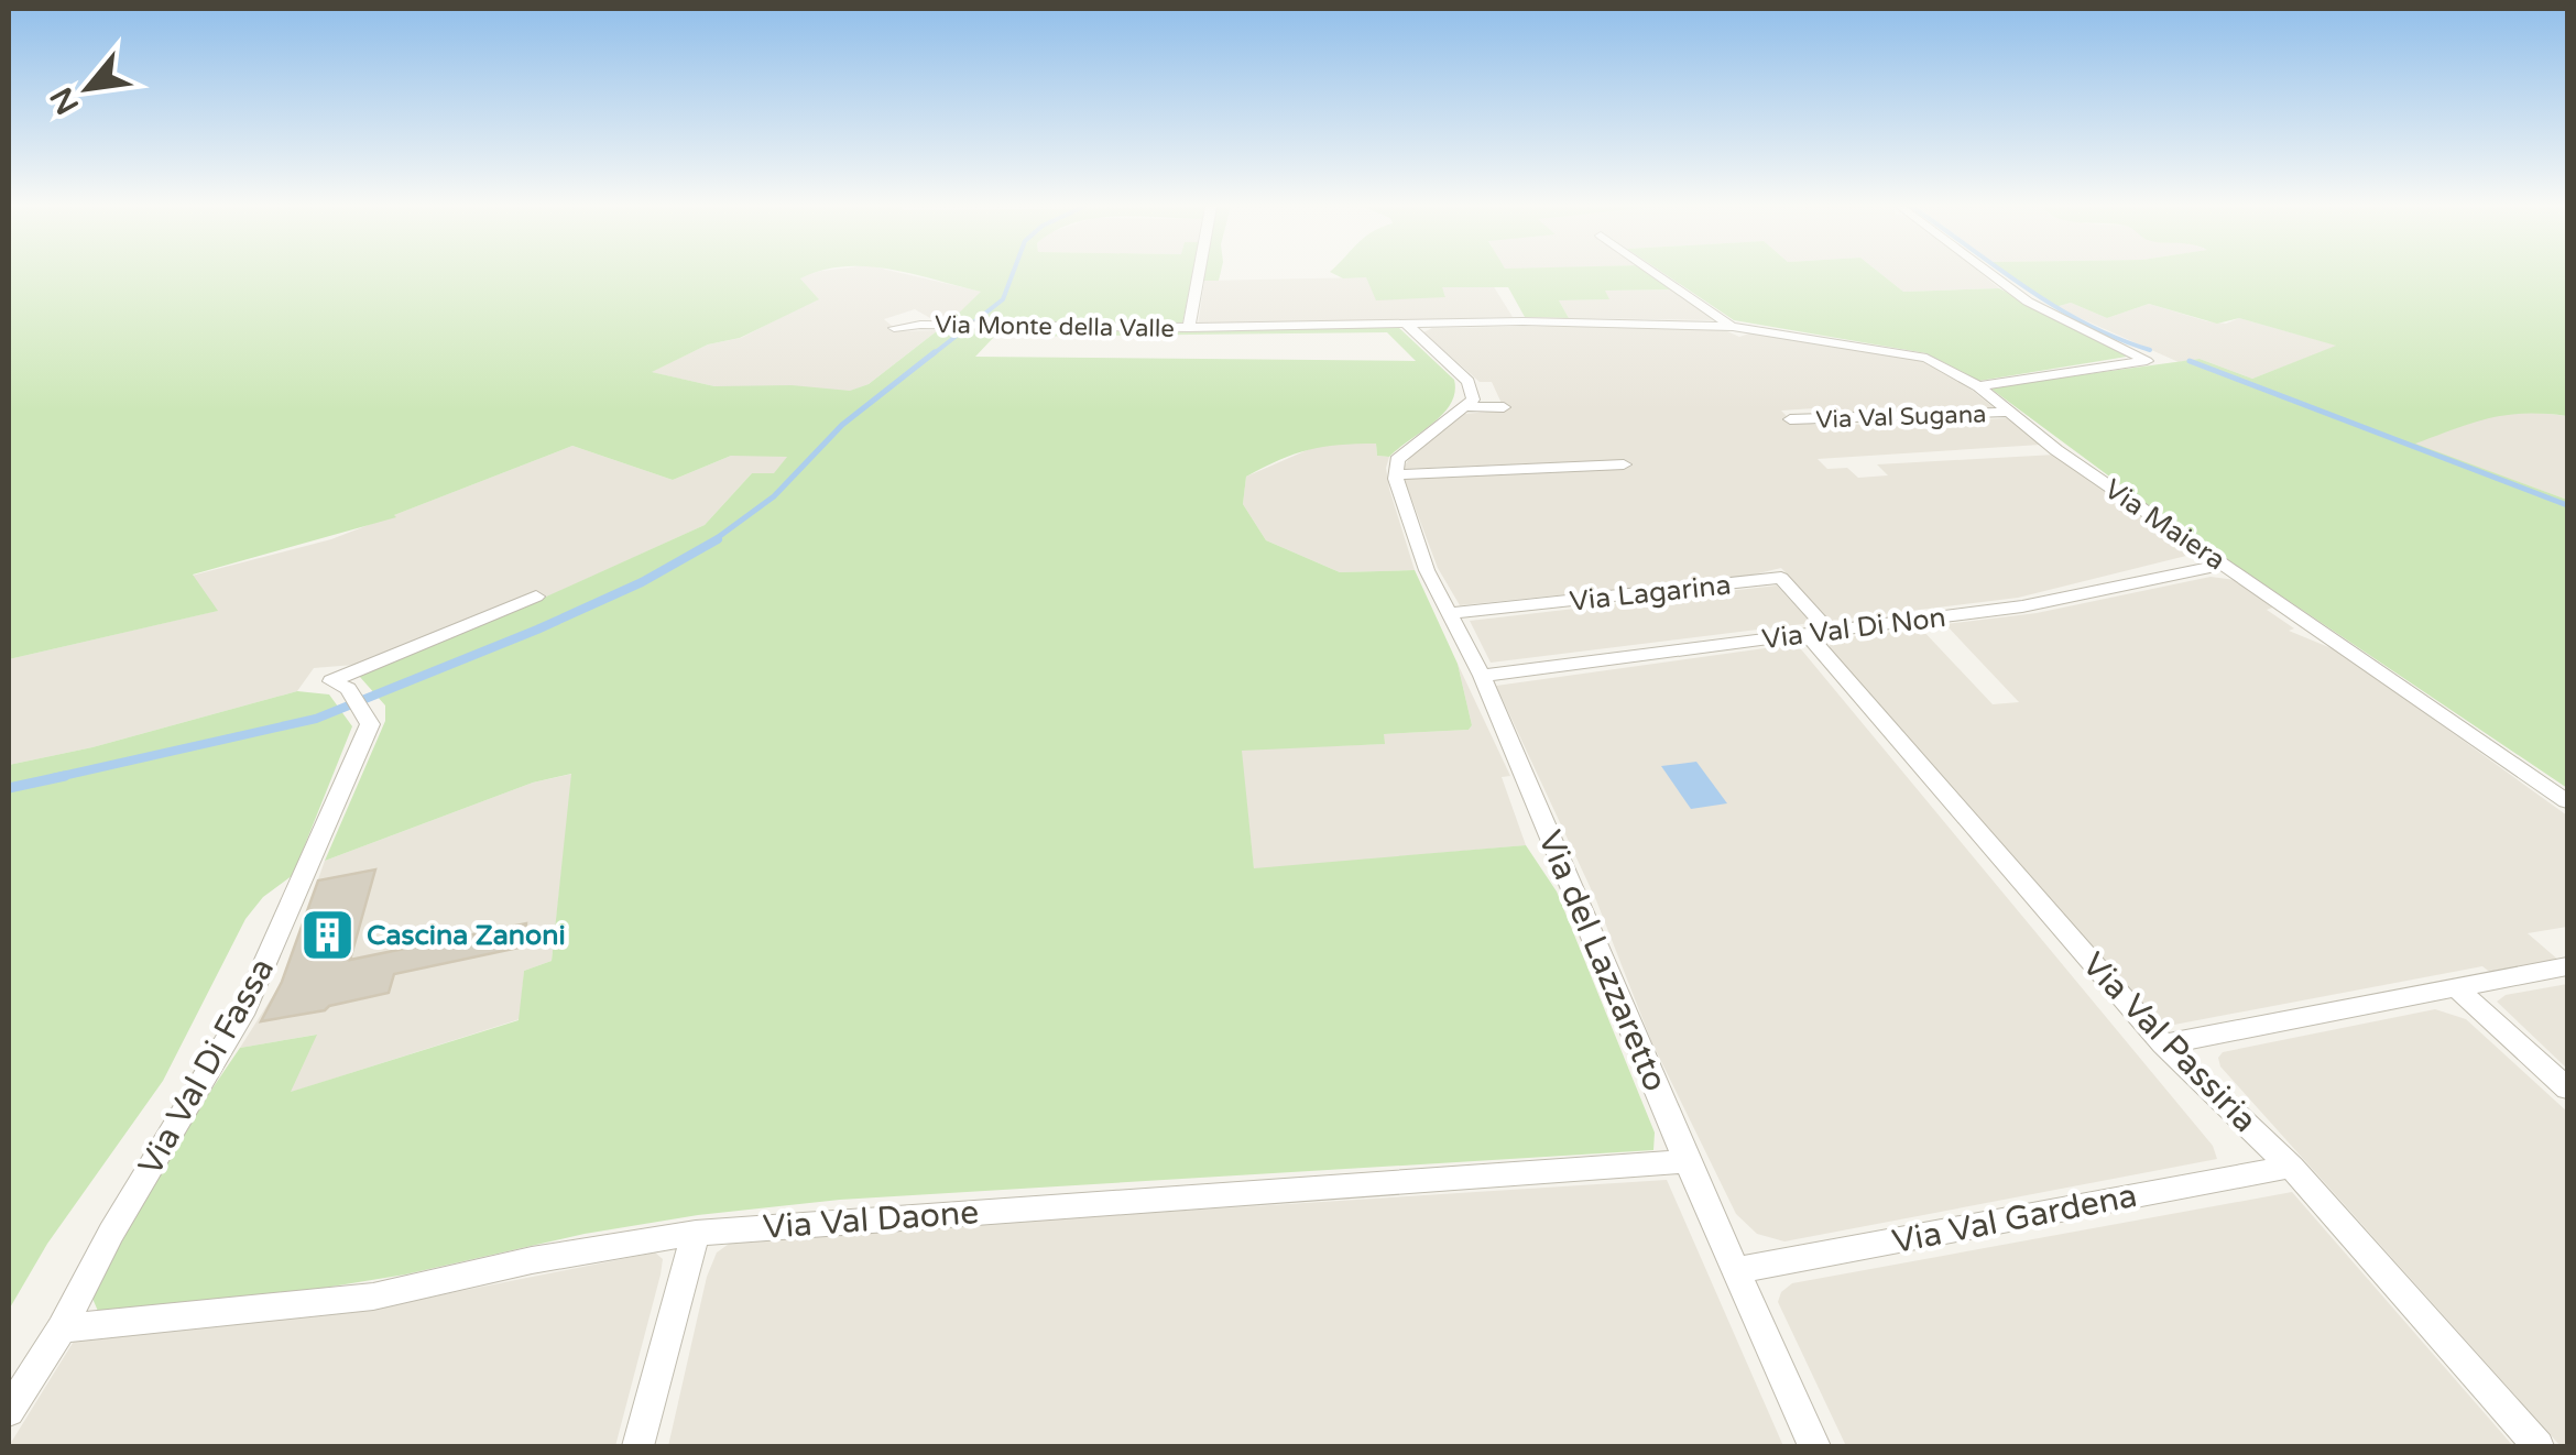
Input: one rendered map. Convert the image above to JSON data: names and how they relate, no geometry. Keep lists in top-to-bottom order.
{
  "streets": {
    "street": [
      "Via Monte della Valle",
      "Via Val Sugana",
      "Via Maiera",
      "Via Lagarina",
      "Via Val Di Non",
      "Via del Lazzaretto",
      "Via Val Passiria",
      "Via Val Di Fassa",
      "Via Val Gardena",
      "Via Val Daone"
    ]
  },
  "crossings": [
    ["Via Monte della Valle", "Via Maiera"],
    ["Via Val Sugana", "Via Maiera"],
    ["Via Maiera", "Via Val Di Non"],
    ["Via Lagarina", "Via Val Di Non"],
    ["Via Lagarina", "Via del Lazzaretto"],
    ["Via Lagarina", "Via Val Passiria"],
    ["Via Val Di Non", "Via del Lazzaretto"],
    ["Via Val Di Non", "Via Val Passiria"],
    ["Via del Lazzaretto", "Via Val Gardena"],
    ["Via del Lazzaretto", "Via Val Daone"],
    ["Via Val Passiria", "Via Val Gardena"],
    ["Via Val Di Fassa", "Via Val Daone"]
  ],
  "places": {
    "building": ["Cascina Zanoni"]
  },
  "north": "bottom left"
}
